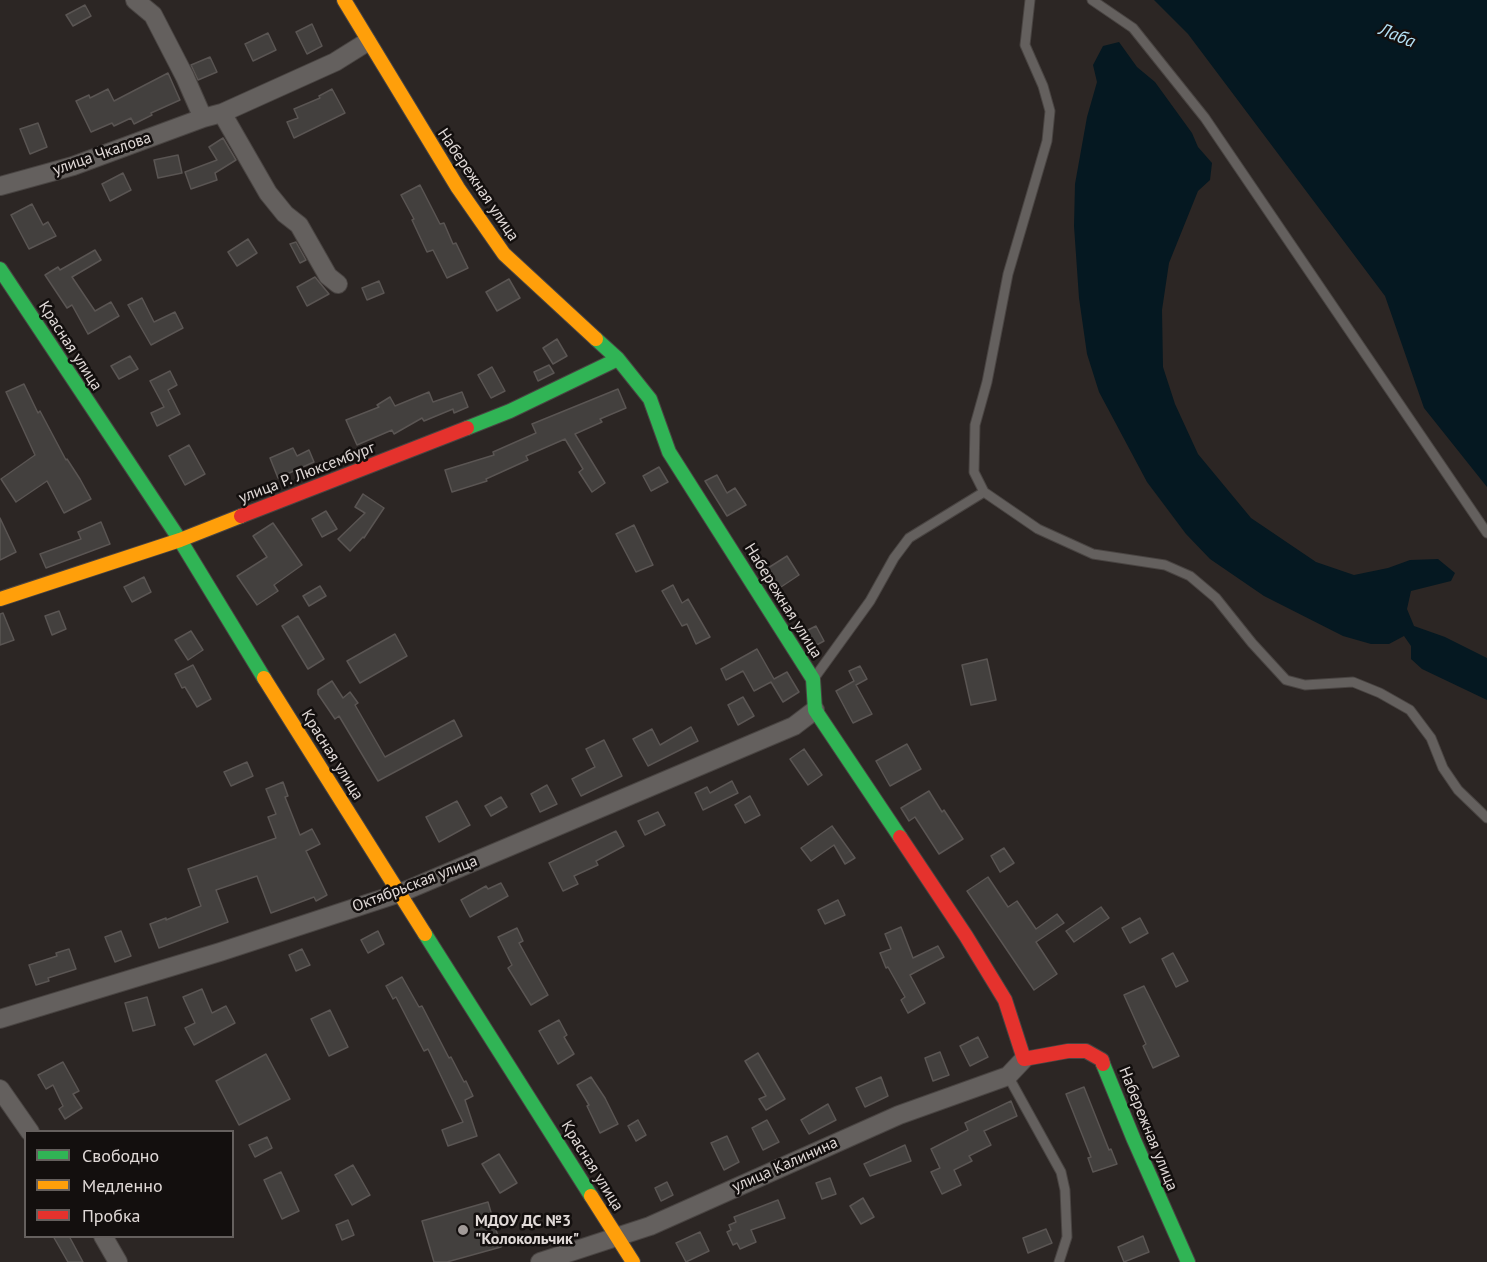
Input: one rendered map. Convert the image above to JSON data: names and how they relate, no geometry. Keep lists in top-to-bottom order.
{
  "streets": {
    "street": [
      "улица Чкалова",
      "Набережная улица",
      "Красная улица",
      "улица Р. Люксембург",
      "Октябрьская улица",
      "улица Калинина"
    ]
  },
  "crossings": [
    ["улица Чкалова", "Набережная улица"],
    ["Набережная улица", "улица Р. Люксембург"],
    ["Набережная улица", "Октябрьская улица"],
    ["Набережная улица", "улица Калинина"],
    ["Красная улица", "улица Р. Люксембург"],
    ["Красная улица", "Октябрьская улица"],
    ["Красная улица", "улица Калинина"]
  ],
  "water": ["Лаба"],
  "places": ["МДОУ ДС №3 \"Колокольчик\""],
  "legend": ["Свободно", "Медленно", "Пробка"]
}
